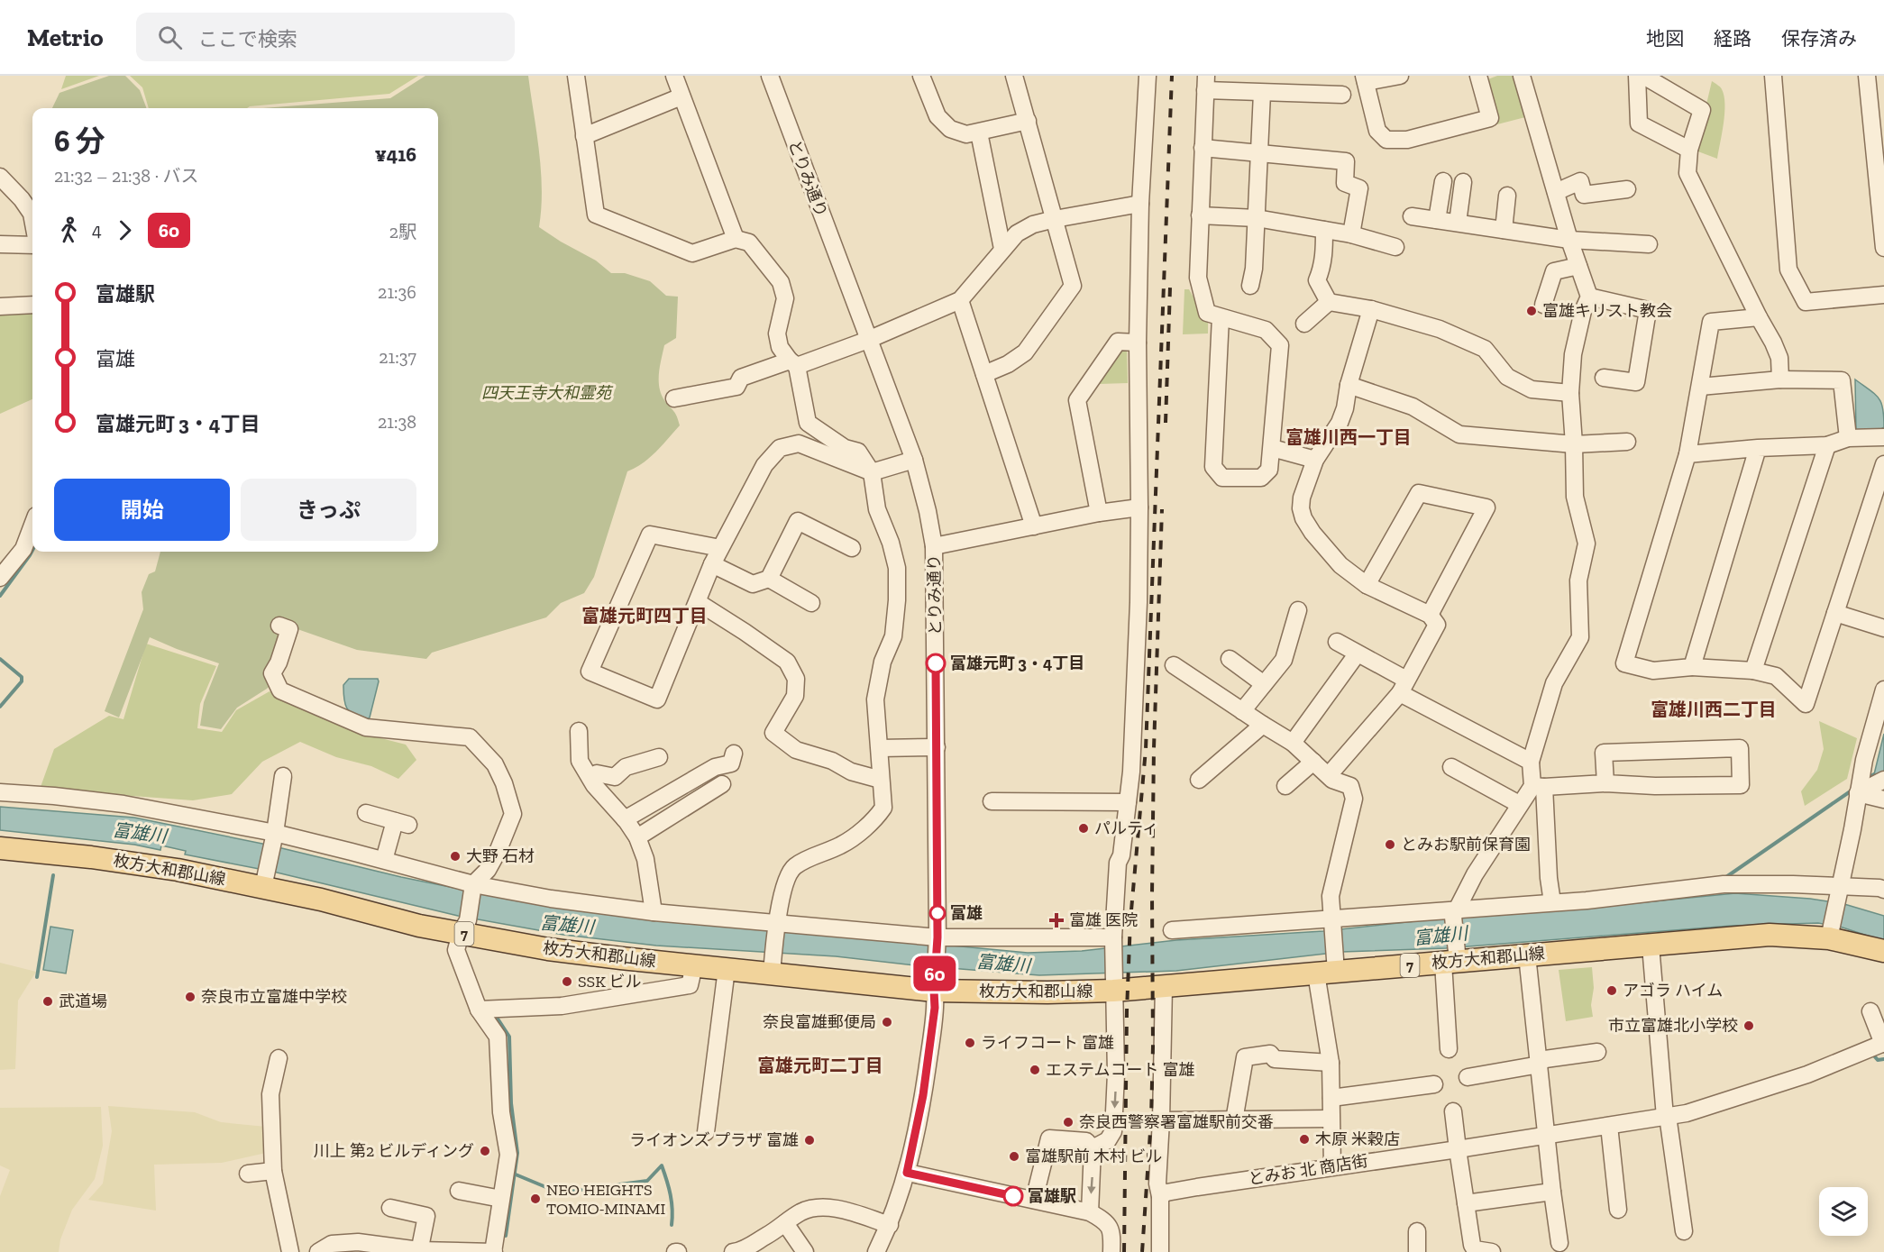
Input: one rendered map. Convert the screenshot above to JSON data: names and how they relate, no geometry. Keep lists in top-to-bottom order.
{
  "streets": {
    "main road": ["枚方大和郡山線", "7"],
    "street": ["とりみ通り", "とみお 北 商店街"]
  },
  "crossings": [
    ["とりみ通り", "枚方大和郡山線"]
  ],
  "districts": [
    "富雄川西一丁目",
    "富雄元町四丁目",
    "富雄川西二丁目",
    "富雄元町二丁目"
  ],
  "water": ["富雄川"],
  "parks": ["四天王寺大和霊苑"],
  "places": {
    "other": [
      "富雄キリスト教会",
      "富雄元町 3・4丁目",
      "パルティ",
      "とみお駅前保育園",
      "大野 石材",
      "富雄",
      "SSK ビル",
      "アゴラ ハイム",
      "奈良市立富雄中学校",
      "武道場",
      "奈良富雄郵便局",
      "市立富雄北小学校",
      "ライフコート 富雄",
      "エステムコート 富雄",
      "奈良西警察署富雄駅前交番",
      "木原 米穀店",
      "ライオンズ プラザ 富雄",
      "川上 第2 ビルディング",
      "富雄駅前 木村 ビル",
      "富雄駅",
      "NEO HEIGHTS TOMIO-MINAMI"
    ],
    "health": ["富雄 医院"]
  },
  "lines": ["bus line 60"],
  "page": {
    "header": "Metrio",
    "search": "ここで検索",
    "nav": ["地図", "経路", "保存済み"],
    "on_map": "60",
    "heading": ["6 分", "21:32 – 21:38 · バス", "¥416"],
    "legs": ["4", "60", "2駅"],
    "list": [
      {
        "name": "富雄駅",
        "value": "21:36"
      },
      {
        "name": "富雄",
        "value": "21:37"
      },
      {
        "name": "富雄元町 3・4丁目",
        "value": "21:38"
      }
    ],
    "buttons": ["開始", "きっぷ"]
  }
}
